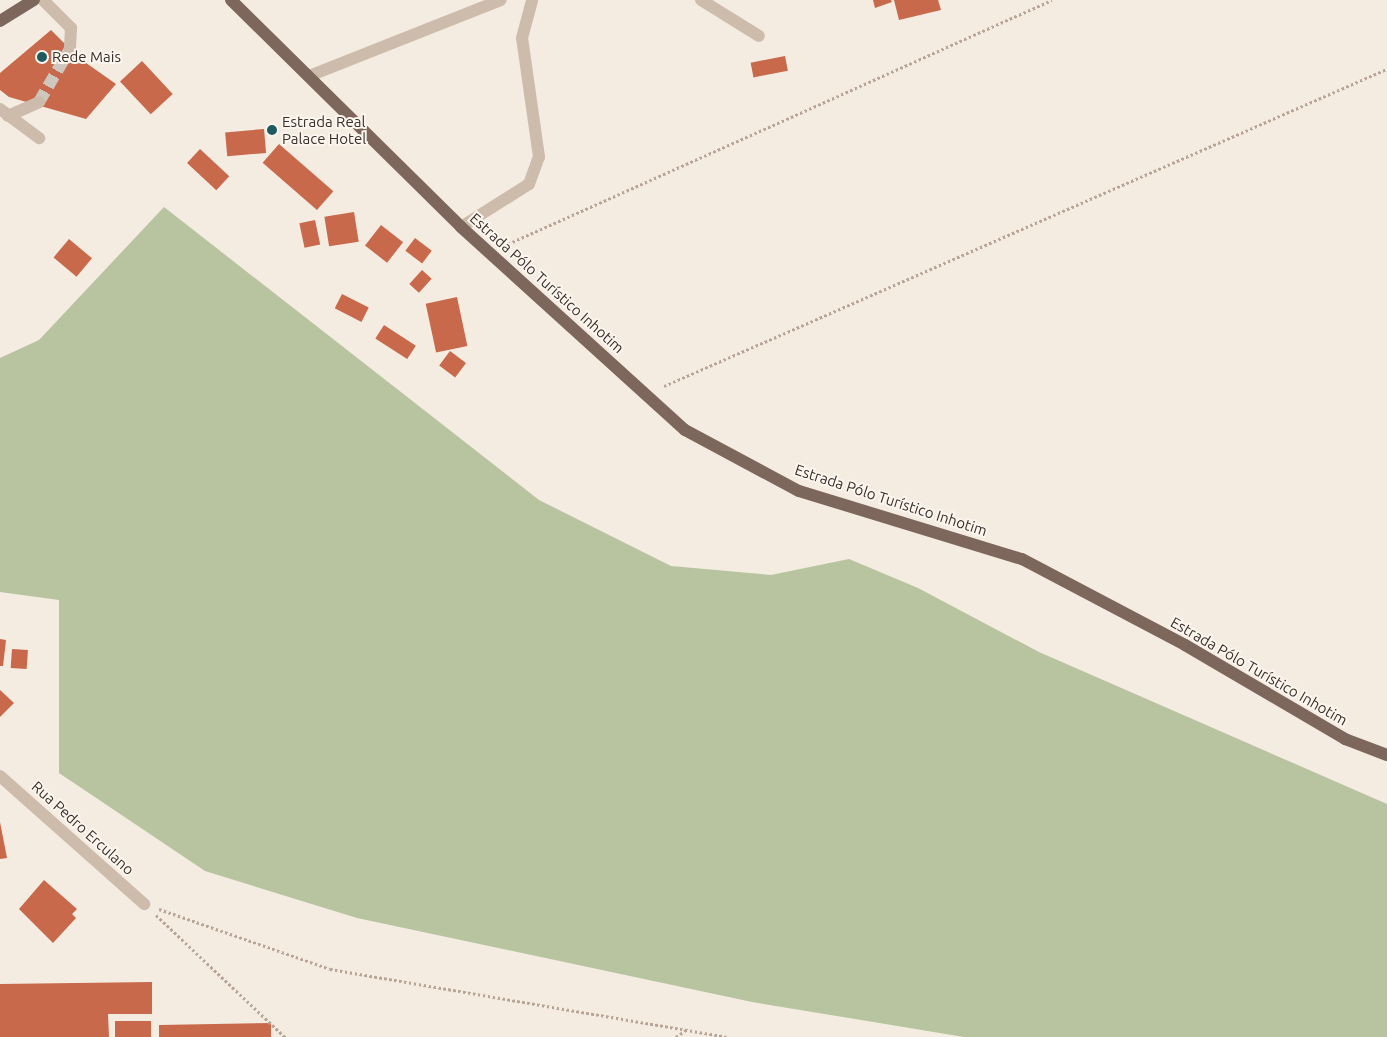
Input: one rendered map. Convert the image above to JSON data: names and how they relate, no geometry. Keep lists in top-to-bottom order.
{
  "streets": {
    "main road": ["Estrada Pólo Turístico Inhotim"],
    "street": ["Rua Pedro Erculano"]
  },
  "places": ["Rede Mais", "Estrada Real Palace Hotel"]
}
